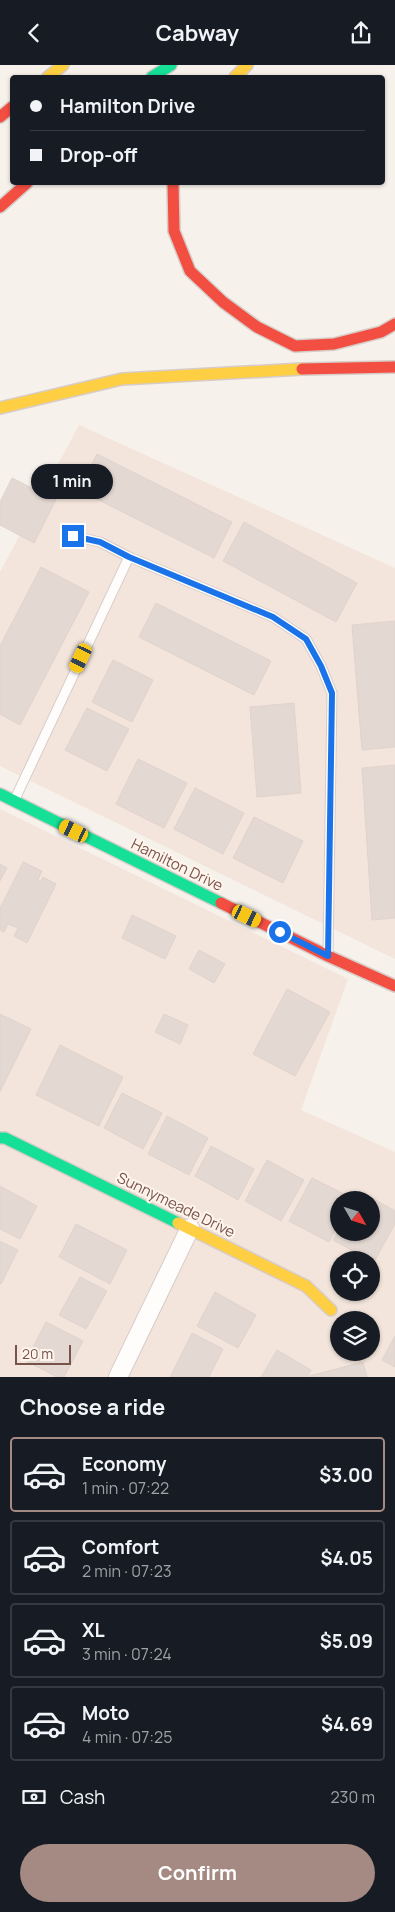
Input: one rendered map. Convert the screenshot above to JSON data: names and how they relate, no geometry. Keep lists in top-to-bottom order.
{
  "streets": {
    "main road": ["Hamilton Drive", "Sunnymeade Drive"]
  },
  "scale_bar": "20 m",
  "north": "bottom right",
  "page": {
    "header": "Cabway",
    "banner": ["Hamilton Drive", "Drop-off"],
    "bubble": "1 min",
    "scale": "20 m",
    "heading": "Choose a ride",
    "list": [
      {
        "name": "Economy",
        "note": "1 min · 07:22",
        "value": "$3.00"
      },
      {
        "name": "Comfort",
        "note": "2 min · 07:23",
        "value": "$4.05"
      },
      {
        "name": "XL",
        "note": "3 min · 07:24",
        "value": "$5.09"
      },
      {
        "name": "Moto",
        "note": "4 min · 07:25",
        "value": "$4.69"
      }
    ],
    "pay": ["Cash", "230 m"],
    "buttons": "Confirm"
  }
}
